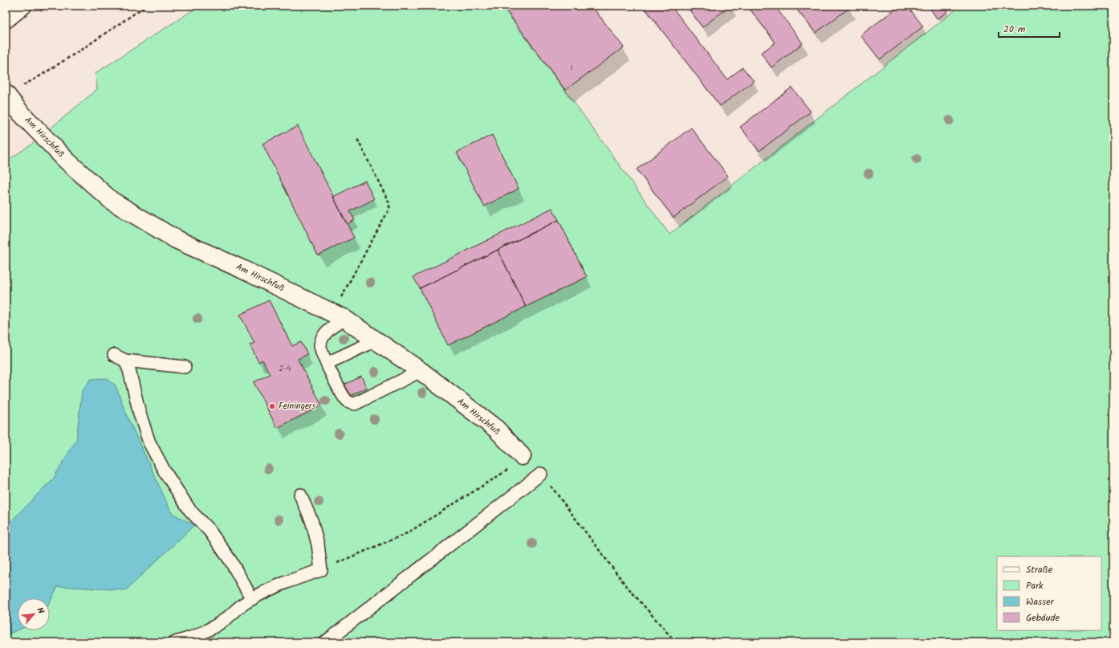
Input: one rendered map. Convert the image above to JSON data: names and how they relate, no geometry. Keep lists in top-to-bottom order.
{
  "streets": {
    "street": ["Am Hirschfuß"]
  },
  "places": ["Feiningers"],
  "house_numbers": ["1", "2-4"],
  "legend": [
    "Straße",
    "Park",
    "Wasser",
    "Gebäude"
  ],
  "scale_bar": "20 m",
  "north": "top right"
}
